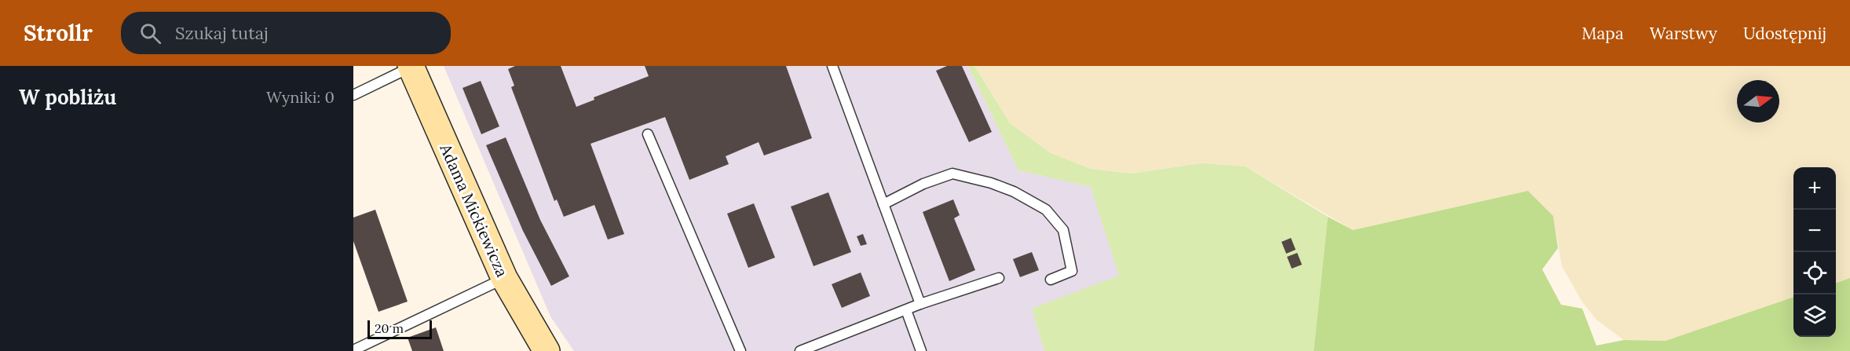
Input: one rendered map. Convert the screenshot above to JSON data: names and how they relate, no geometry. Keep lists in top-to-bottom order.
{
  "streets": {
    "street": ["Adama Mickiewicza"]
  },
  "scale_bar": "20 m",
  "north": "right",
  "page": {
    "header": "Strollr",
    "search": "Szukaj tutaj",
    "nav": ["Mapa", "Warstwy", "Udostępnij"],
    "heading": ["W pobliżu", "Wyniki: 0"],
    "map_buttons": ["+", "−"],
    "scale": "20 m"
  }
}
